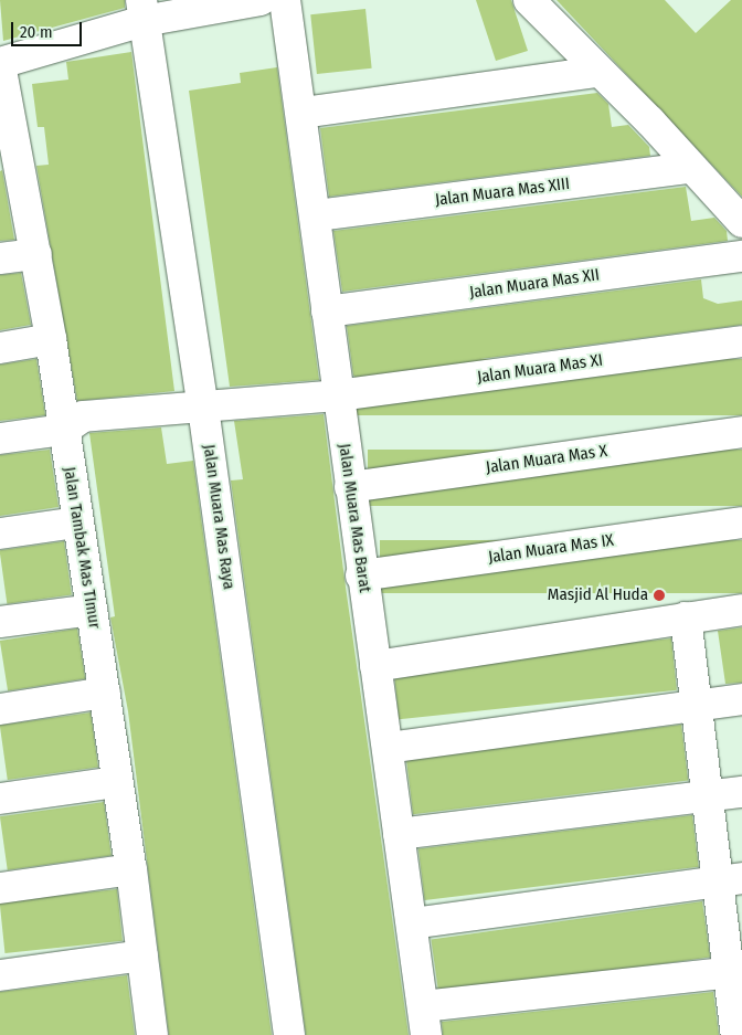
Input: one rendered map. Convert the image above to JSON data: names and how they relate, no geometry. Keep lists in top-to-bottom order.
{
  "streets": {
    "street": [
      "Jalan Muara Mas XIII",
      "Jalan Muara Mas XII",
      "Jalan Muara Mas XI",
      "Jalan Muara Mas X",
      "Jalan Muara Mas Raya",
      "Jalan Muara Mas Barat",
      "Jalan Tambak Mas TImur",
      "Jalan Muara Mas IX"
    ]
  },
  "crossings": [
    ["Jalan Muara Mas XIII", "Jalan Muara Mas Barat"],
    ["Jalan Muara Mas XII", "Jalan Muara Mas Barat"],
    ["Jalan Muara Mas XI", "Jalan Muara Mas Raya"],
    ["Jalan Muara Mas XI", "Jalan Muara Mas Barat"],
    ["Jalan Muara Mas XI", "Jalan Tambak Mas TImur"],
    ["Jalan Muara Mas X", "Jalan Muara Mas Barat"],
    ["Jalan Muara Mas Barat", "Jalan Muara Mas IX"]
  ],
  "places": ["Masjid Al Huda"],
  "scale_bar": "20 m"
}
